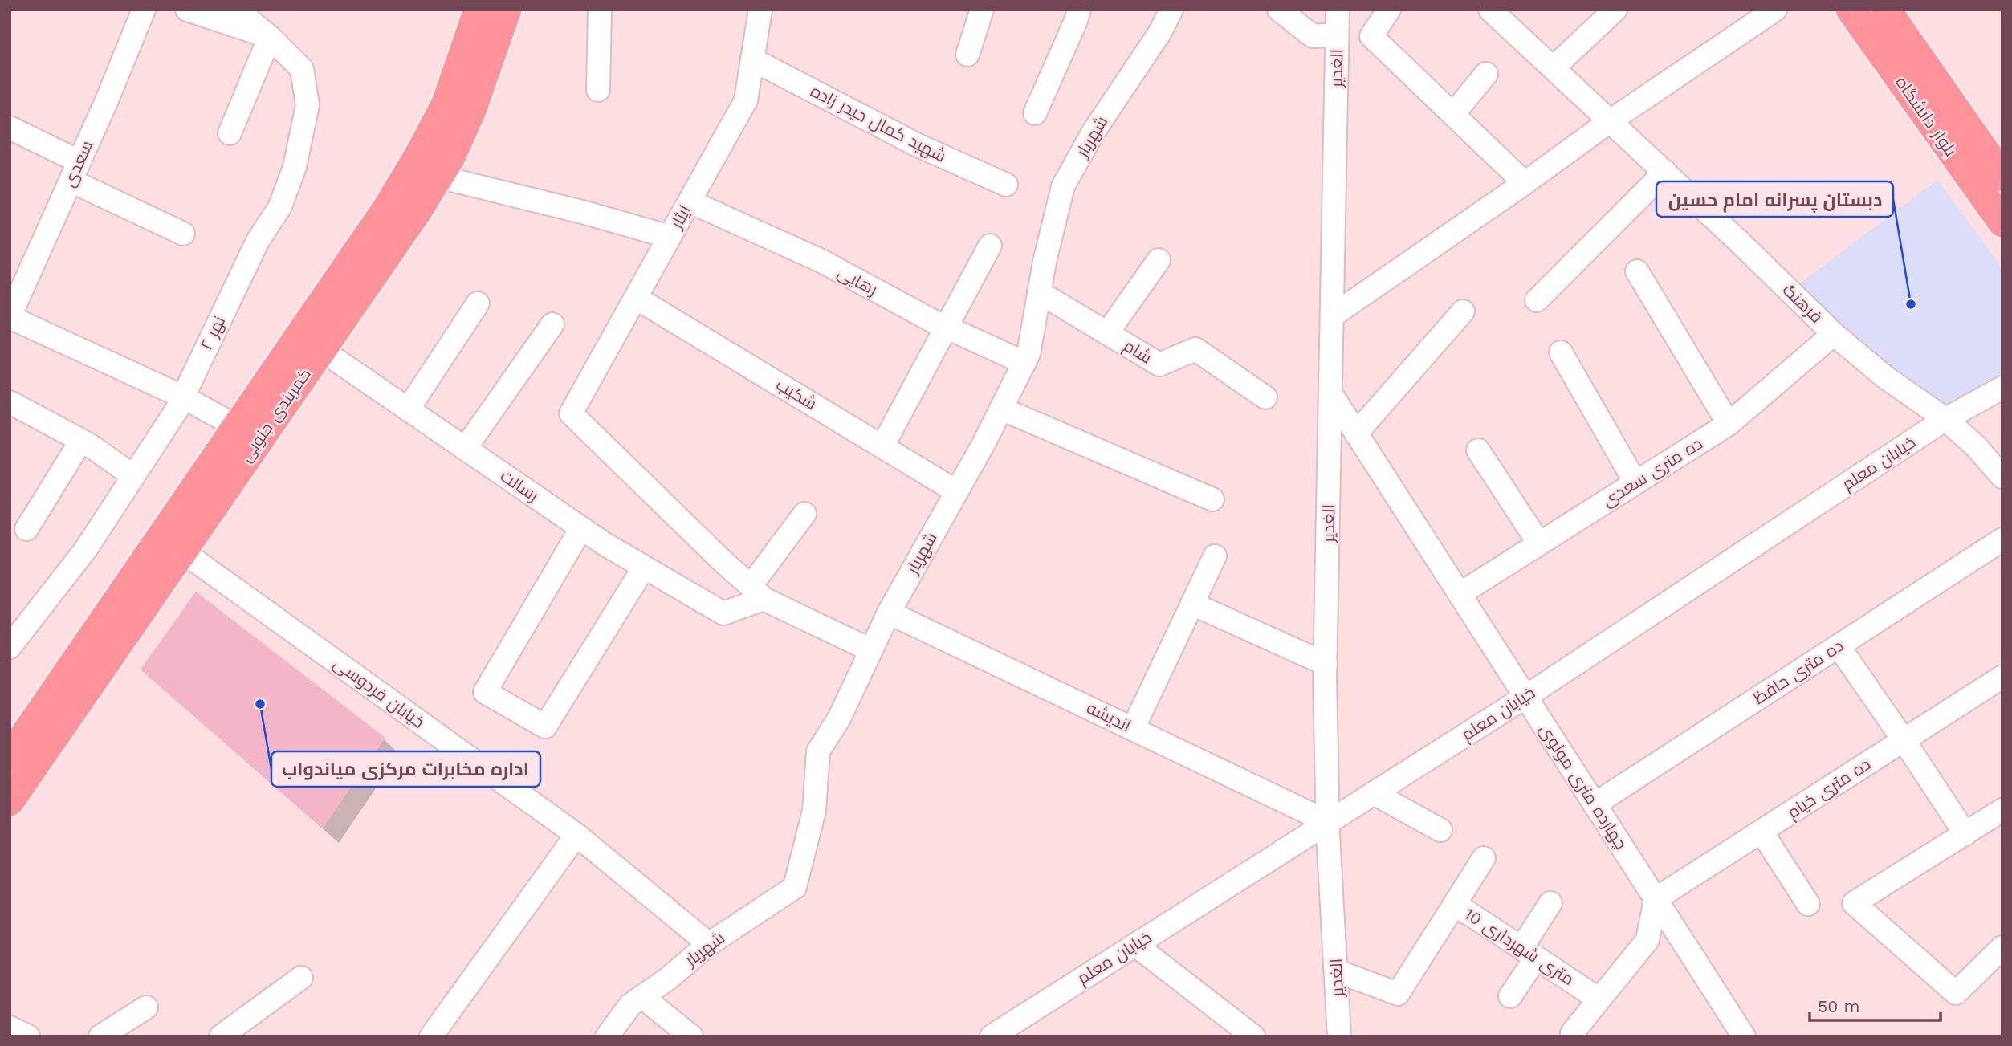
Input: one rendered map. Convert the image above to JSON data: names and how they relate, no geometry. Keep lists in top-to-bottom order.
{
  "streets": {
    "main road": ["بلوار دانشگاه", "کمربندی جنوبی"],
    "street": [
      "الغدیر",
      "شهید کمال حیدر زاده",
      "شهریار",
      "سعدی",
      "ایثار",
      "رهایی",
      "فرهنگ",
      "نهر ۲",
      "شام",
      "شکیب",
      "خیابان معلم",
      "ده متری سعدی",
      "رسالت",
      "ده متری حافظ",
      "خیابان فردوسی",
      "اندیشه",
      "چهارده متری مولوی",
      "ده متری خیام",
      "10 متری شهرداری"
    ]
  },
  "crossings": [
    ["الغدیر", "خیابان معلم"],
    ["الغدیر", "اندیشه"],
    ["الغدیر", "چهارده متری مولوی"],
    ["الغدیر", "10 متری شهرداری"],
    ["شهید کمال حیدر زاده", "ایثار"],
    ["شهریار", "رهایی"],
    ["شهریار", "شام"],
    ["شهریار", "شکیب"],
    ["شهریار", "خیابان فردوسی"],
    ["شهریار", "اندیشه"],
    ["ایثار", "رهایی"],
    ["ایثار", "شکیب"],
    ["ایثار", "رسالت"],
    ["فرهنگ", "خیابان معلم"],
    ["فرهنگ", "ده متری سعدی"],
    ["کمربندی جنوبی", "رسالت"],
    ["کمربندی جنوبی", "خیابان فردوسی"],
    ["خیابان معلم", "اندیشه"],
    ["خیابان معلم", "چهارده متری مولوی"],
    ["ده متری سعدی", "چهارده متری مولوی"],
    ["ده متری حافظ", "چهارده متری مولوی"],
    ["چهارده متری مولوی", "ده متری خیام"]
  ],
  "places": ["دبستان پسرانه امام حسین", "اداره مخابرات مرکزی میاندواب"],
  "scale_bar": "50 m"
}
